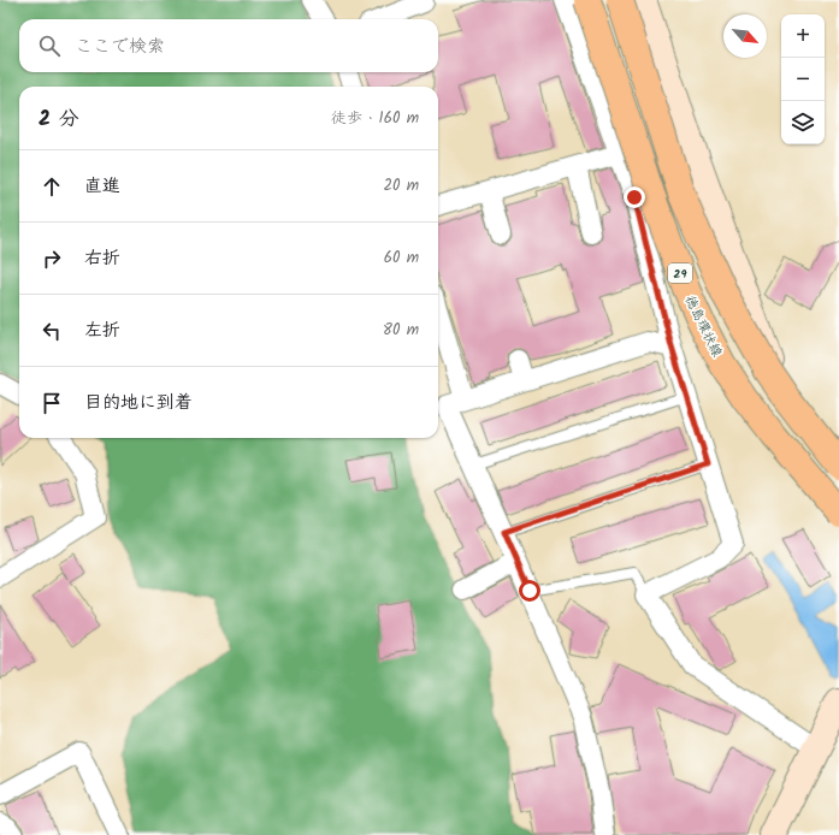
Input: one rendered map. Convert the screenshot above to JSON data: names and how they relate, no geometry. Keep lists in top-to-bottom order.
{
  "streets": {
    "main road": ["29", "徳島環状線"]
  },
  "north": "bottom right",
  "page": {
    "map_buttons": ["+", "−"],
    "search": "ここで検索",
    "heading": ["2 分", "徒歩 · 160 m"],
    "list": [
      ["直進", "20 m"],
      ["右折", "60 m"],
      ["左折", "80 m"],
      "目的地に到着"
    ]
  }
}
